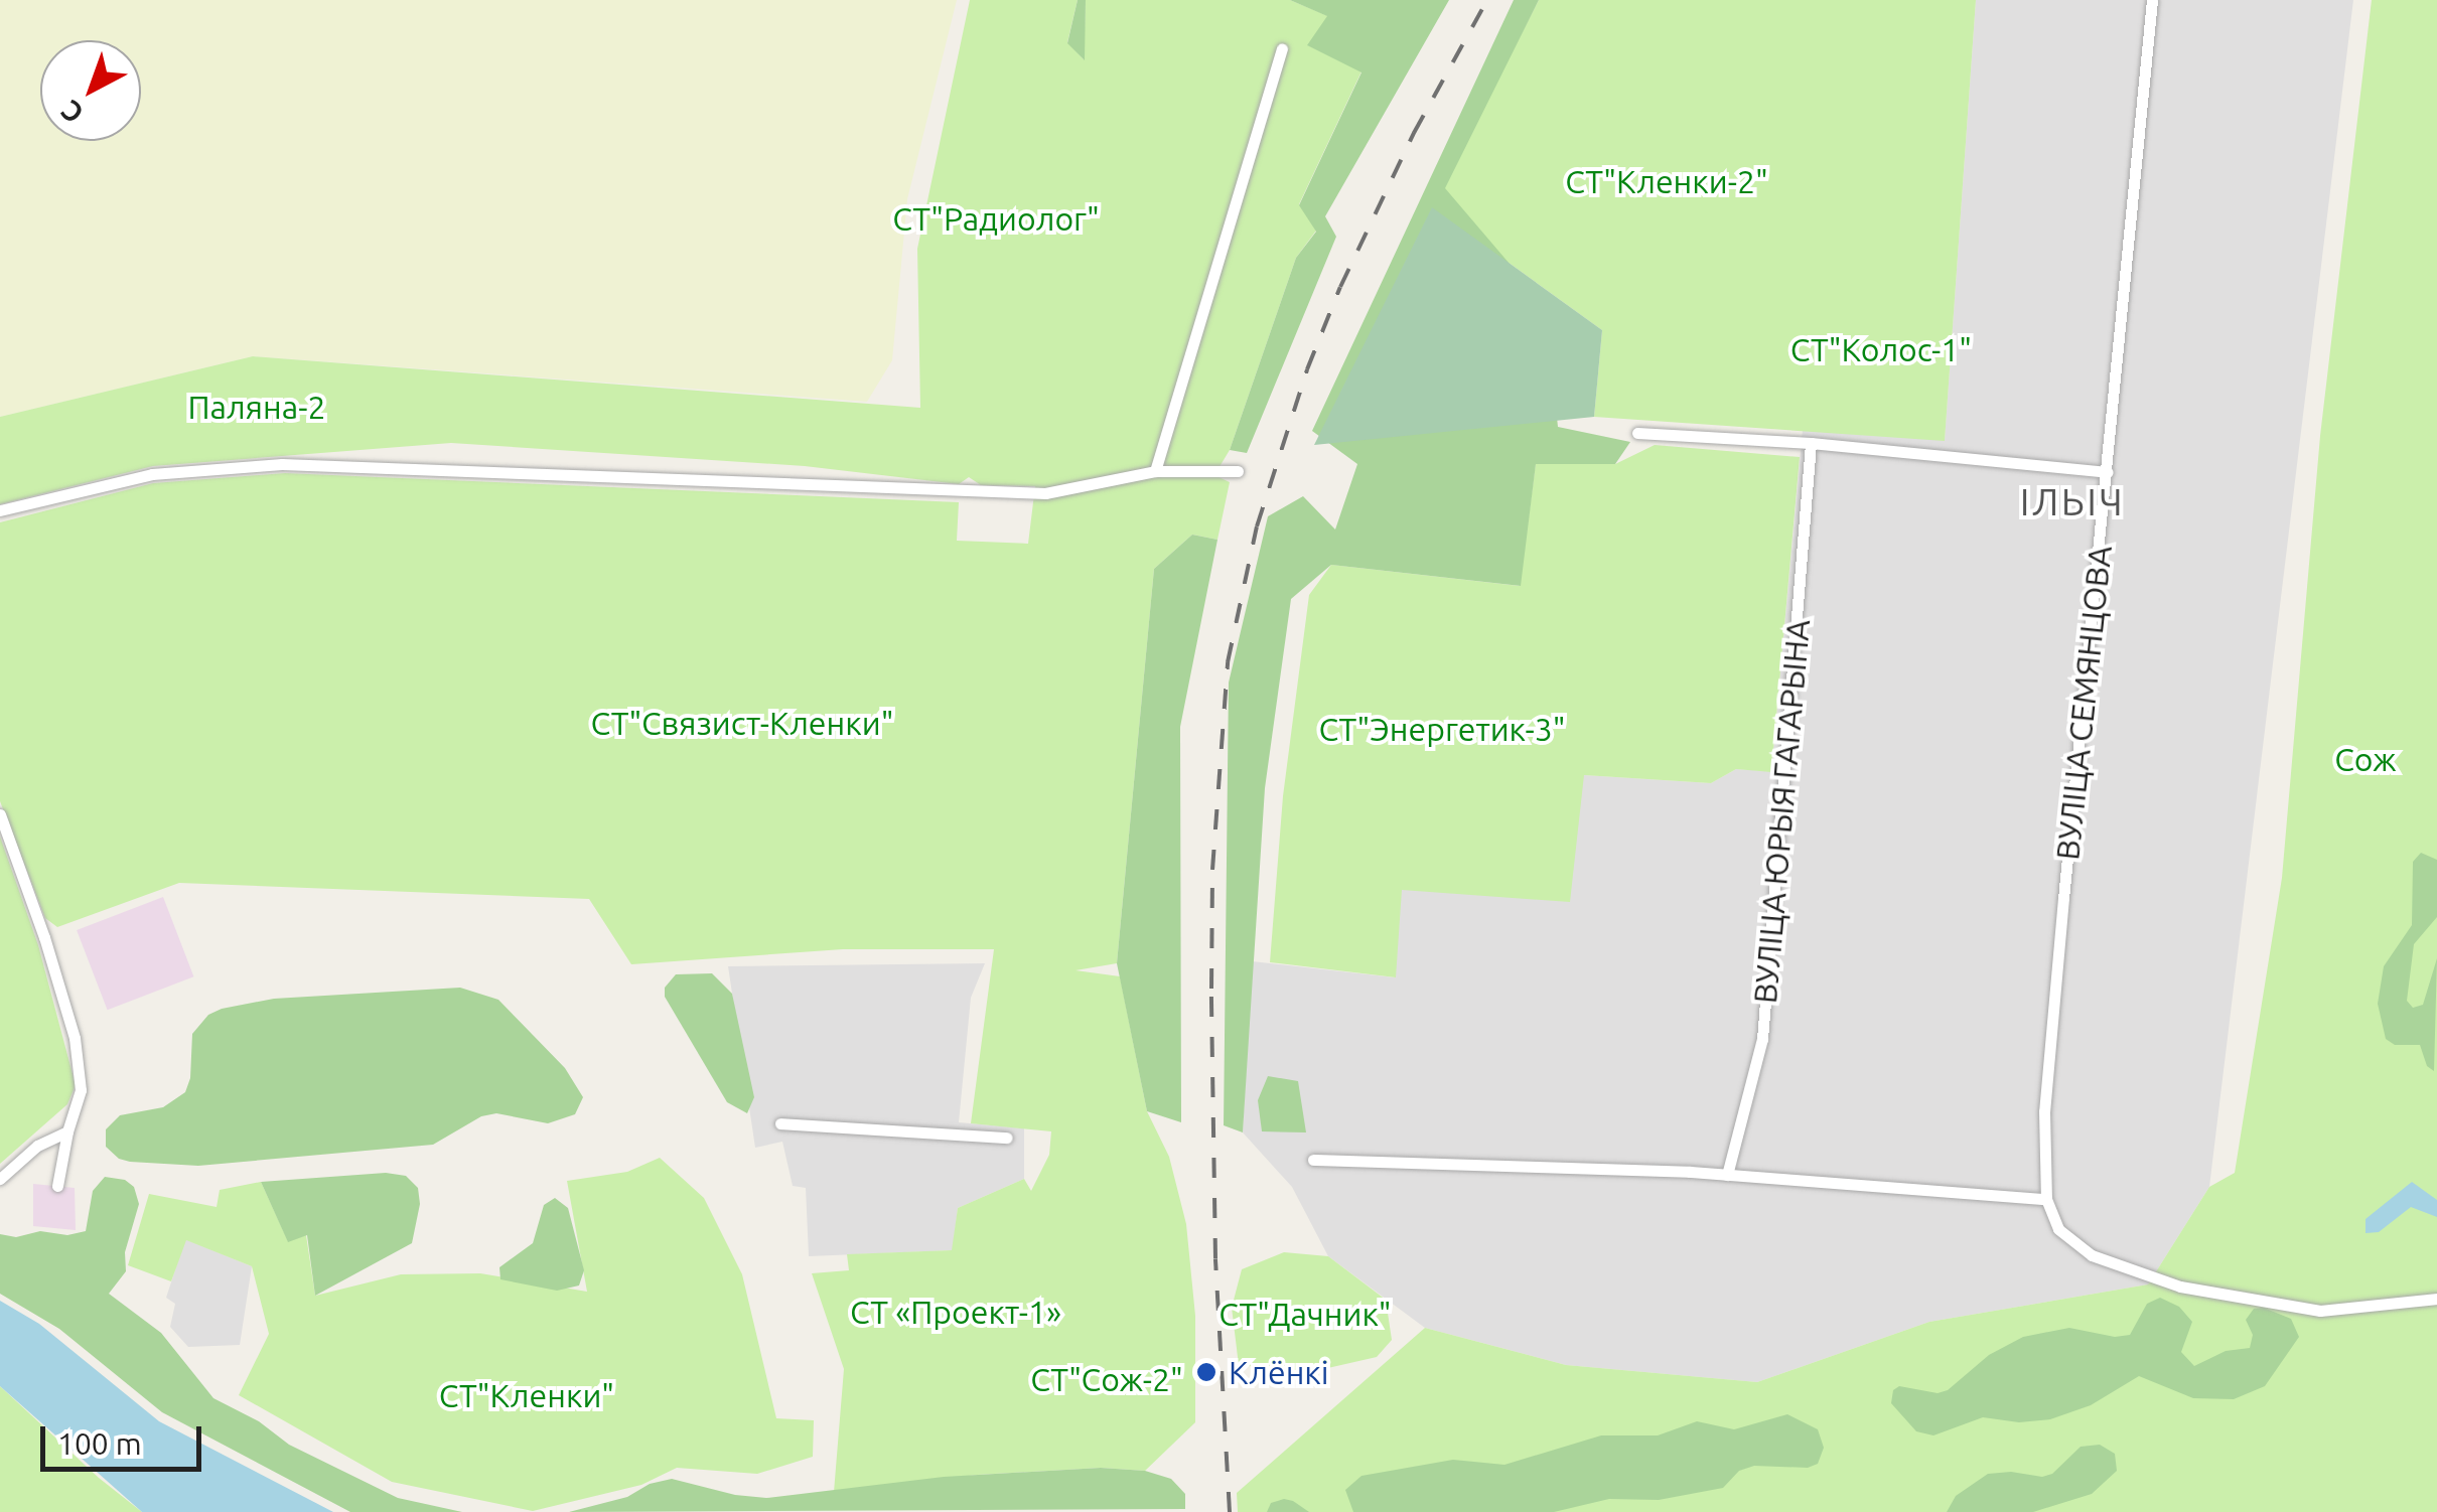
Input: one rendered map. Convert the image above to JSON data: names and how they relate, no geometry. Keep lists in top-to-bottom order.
{
  "streets": {
    "street": ["ВУЛІЦА СЕМЯНЦОВА", "ВУЛІЦА ЮРЫЯ ГАГАРЫНА"]
  },
  "districts": ["ІЛЬІЧ"],
  "parks": [
    "СТ\"Кленки-2\"",
    "СТ\"Радиолог\"",
    "СТ\"Колос-1\"",
    "Паляна-2",
    "СТ\"Связист-Кленки\"",
    "СТ\"Энергетик-3\"",
    "Сож",
    "СТ «Проект-1»",
    "СТ\"Дачник\"",
    "СТ\"Сож-2\"",
    "СТ\"Кленки\""
  ],
  "places": ["Клёнкі"],
  "scale_bar": "100 m",
  "north": "bottom left"
}
